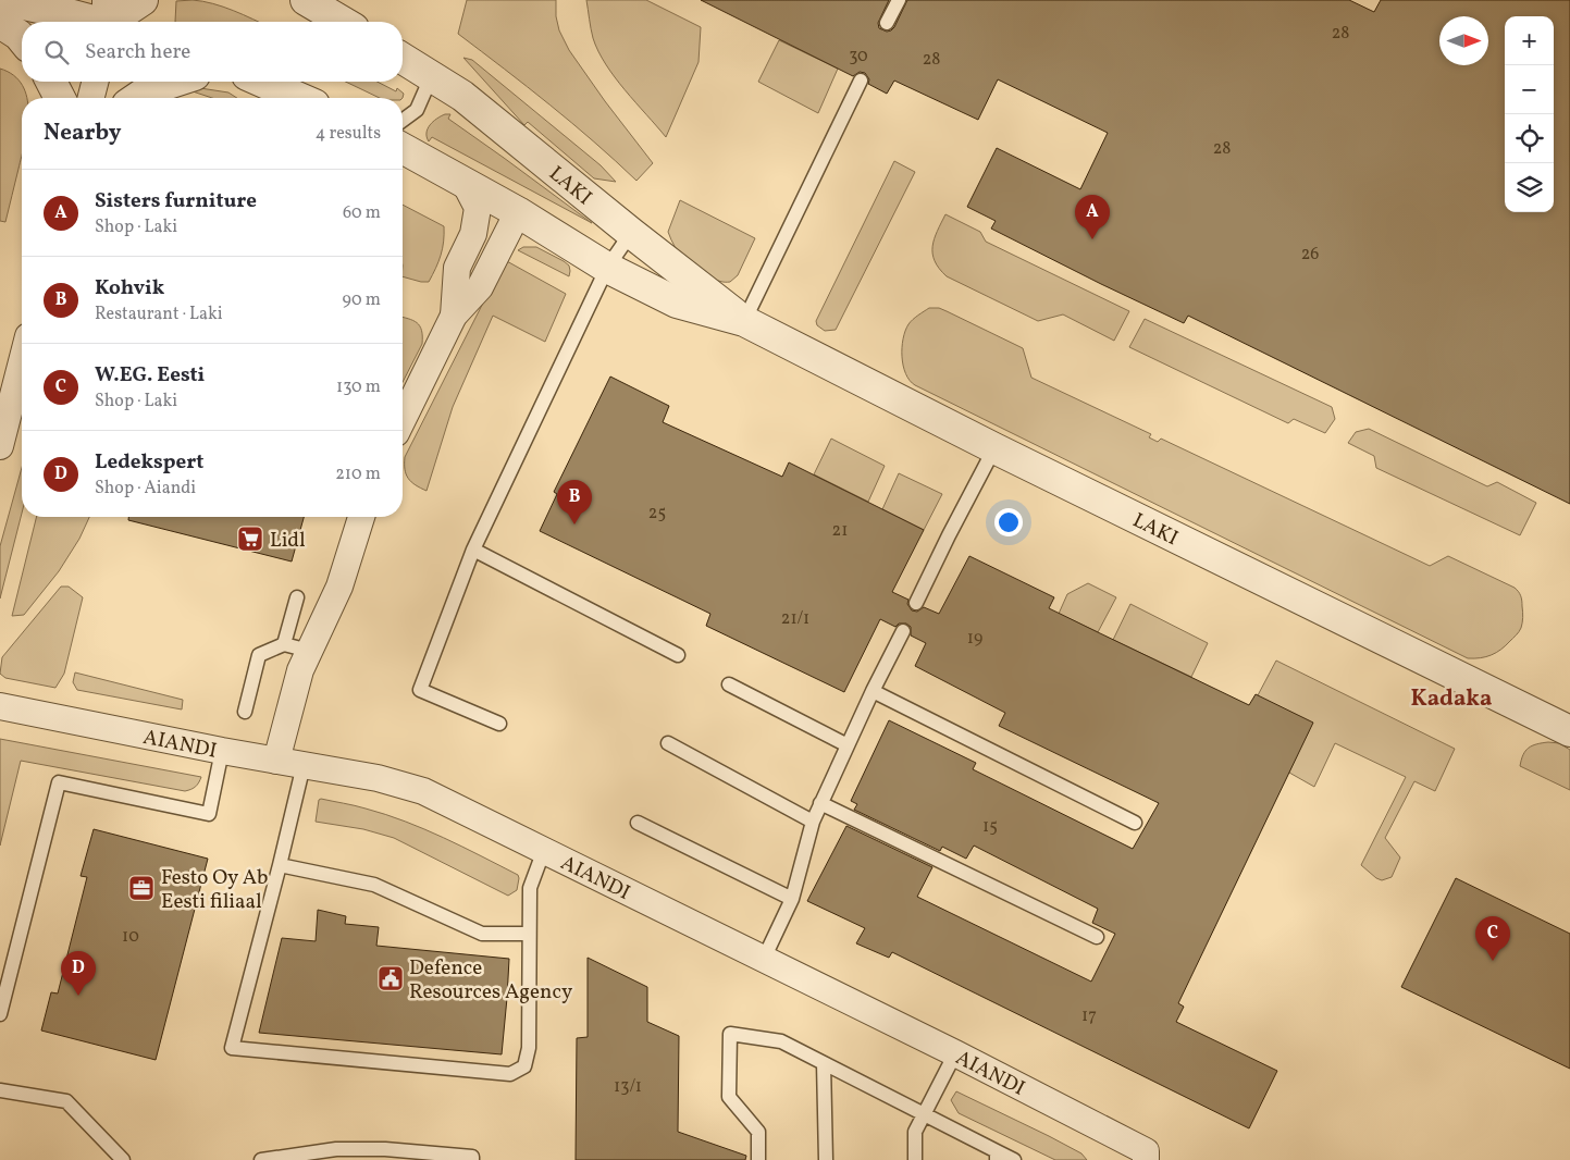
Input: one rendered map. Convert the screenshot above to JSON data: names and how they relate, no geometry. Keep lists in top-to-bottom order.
{
  "streets": {
    "street": ["LAKI", "AIANDI"]
  },
  "districts": ["Kadaka"],
  "places": {
    "supermarket": ["Lidl"],
    "office": ["Festo Oy Ab Eesti filiaal"],
    "public building": ["Defence Resources Agency"]
  },
  "house_numbers": [
    "28",
    "30",
    "28",
    "28",
    "26",
    "25",
    "21",
    "21/1",
    "19",
    "15",
    "10",
    "17",
    "13/1"
  ],
  "north": "right",
  "page": {
    "map_buttons": ["+", "−"],
    "search": "Search here",
    "heading": ["Nearby", "4 results"],
    "list": [
      {
        "mark": "A",
        "name": "Sisters furniture",
        "note": "Shop · Laki",
        "value": "60 m"
      },
      {
        "mark": "B",
        "name": "Kohvik",
        "note": "Restaurant · Laki",
        "value": "90 m"
      },
      {
        "mark": "C",
        "name": "W.EG. Eesti",
        "note": "Shop · Laki",
        "value": "130 m"
      },
      {
        "mark": "D",
        "name": "Ledekspert",
        "note": "Shop · Aiandi",
        "value": "210 m"
      }
    ],
    "pins": [
      "A",
      "B",
      "C",
      "D"
    ]
  }
}
